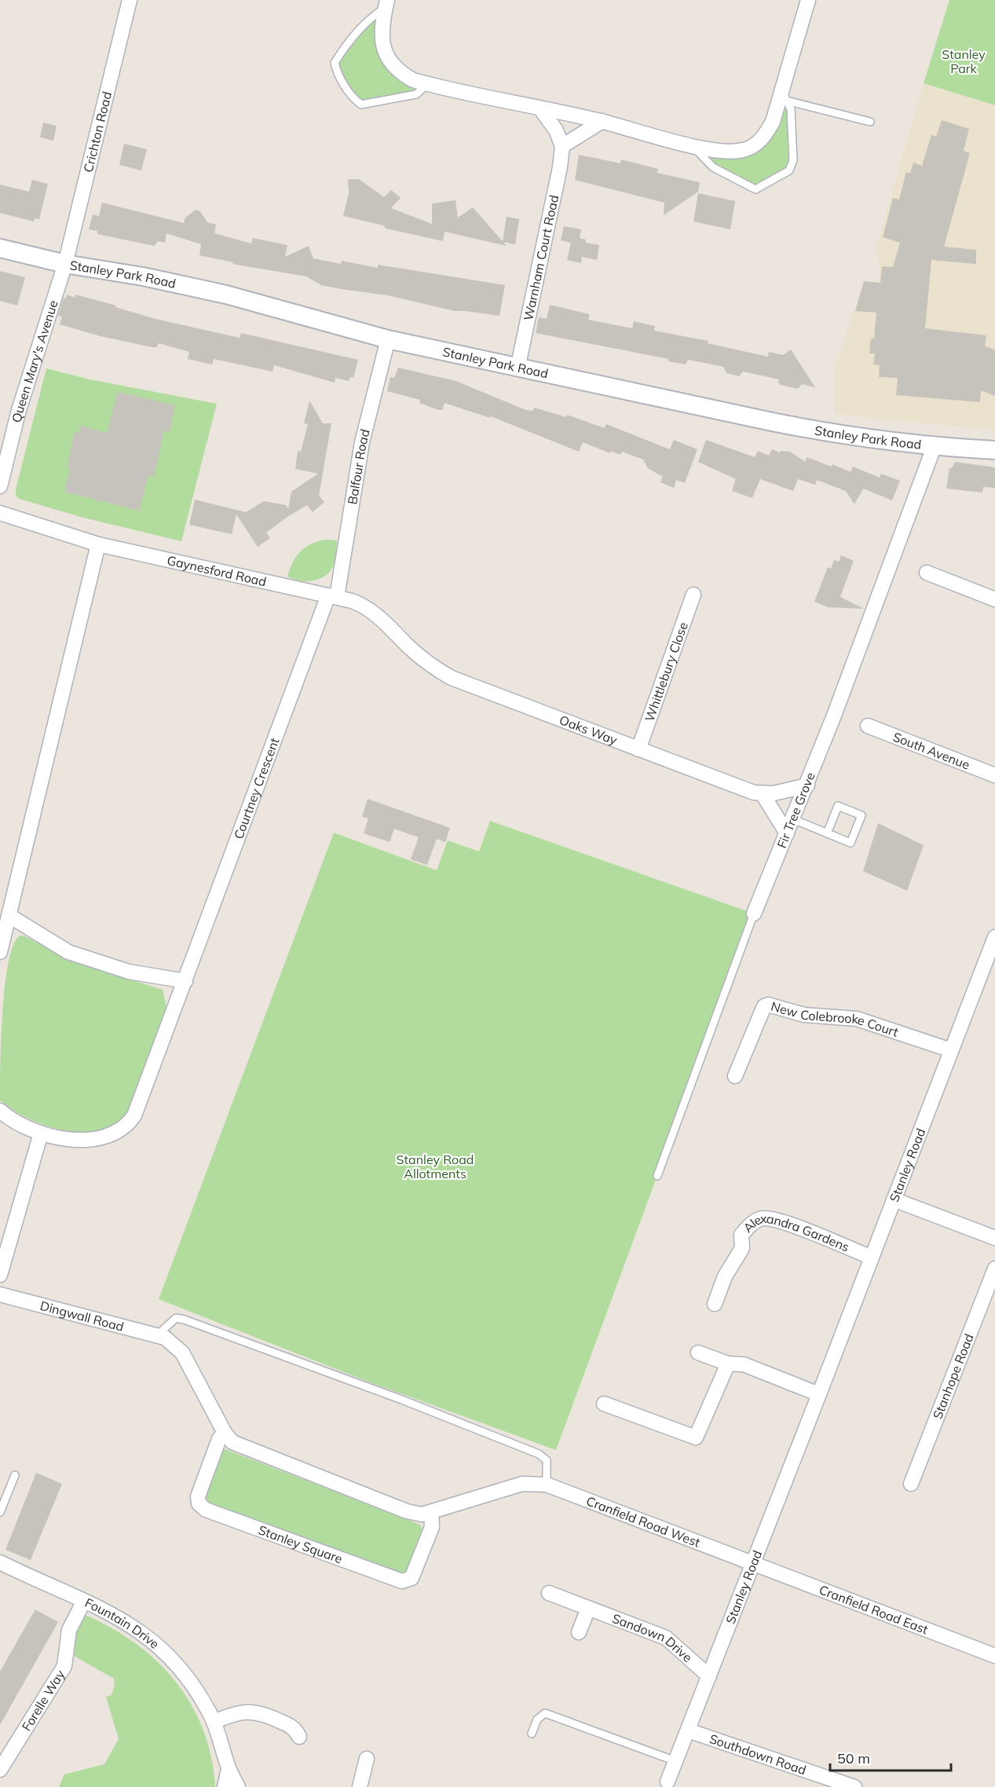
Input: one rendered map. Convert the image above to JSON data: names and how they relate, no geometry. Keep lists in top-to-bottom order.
{
  "streets": {
    "street": [
      "Crichton Road",
      "Warnham Court Road",
      "Stanley Park Road",
      "Queen Mary's Avenue",
      "Balfour Road",
      "Gaynesford Road",
      "Whittlebury Close",
      "Oaks Way",
      "South Avenue",
      "Courtney Crescent",
      "Fir Tree Grove",
      "New Colebrooke Court",
      "Stanley Road",
      "Alexandra Gardens",
      "Dingwall Road",
      "Stanhope Road",
      "Cranfield Road West",
      "Stanley Square",
      "Cranfield Road East",
      "Fountain Drive",
      "Sandown Drive",
      "Forelle Way",
      "Southdown Road"
    ]
  },
  "crossings": [
    ["Crichton Road", "Stanley Park Road"],
    ["Crichton Road", "Queen Mary's Avenue"],
    ["Warnham Court Road", "Stanley Park Road"],
    ["Stanley Park Road", "Queen Mary's Avenue"],
    ["Stanley Park Road", "Balfour Road"],
    ["Stanley Park Road", "Fir Tree Grove"],
    ["Balfour Road", "Gaynesford Road"],
    ["Balfour Road", "Courtney Crescent"],
    ["Gaynesford Road", "Oaks Way"],
    ["Gaynesford Road", "Courtney Crescent"],
    ["Whittlebury Close", "Oaks Way"],
    ["New Colebrooke Court", "Stanley Road"],
    ["Stanley Road", "Alexandra Gardens"],
    ["Stanley Road", "Cranfield Road West"],
    ["Stanley Road", "Cranfield Road East"],
    ["Stanley Road", "Sandown Drive"],
    ["Stanley Road", "Southdown Road"],
    ["Cranfield Road West", "Stanley Square"],
    ["Cranfield Road West", "Cranfield Road East"],
    ["Fountain Drive", "Forelle Way"]
  ],
  "parks": ["Stanley Park", "Stanley Road Allotments"],
  "scale_bar": "50 m"
}
